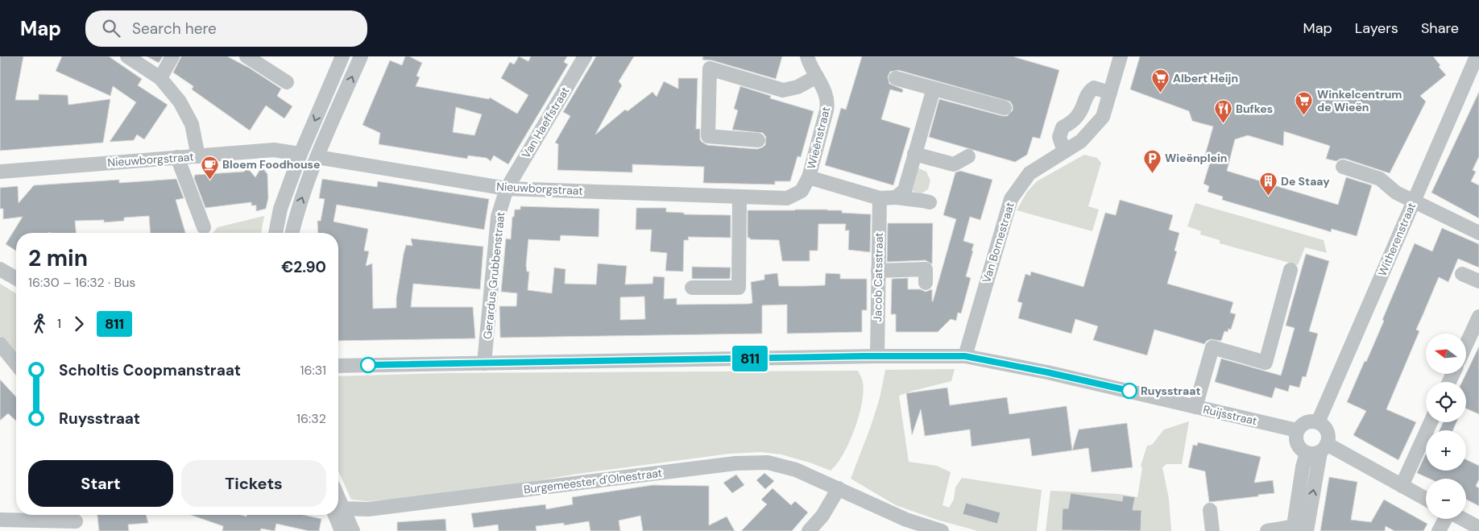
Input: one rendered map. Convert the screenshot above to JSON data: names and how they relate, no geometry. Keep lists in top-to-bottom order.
{
  "streets": {
    "street": [
      "Van Haeffstraat",
      "Wieënstraat",
      "Nieuwborgstraat",
      "Witherenstraat",
      "Van Bornestraat",
      "Gerardus Grubbenstraat",
      "Jacob Catsstraat",
      "Ruijsstraat",
      "Burgemeester d'Olnestraat"
    ]
  },
  "crossings": [
    ["Van Haeffstraat", "Nieuwborgstraat"],
    ["Van Haeffstraat", "Gerardus Grubbenstraat"],
    ["Wieënstraat", "Nieuwborgstraat"],
    ["Nieuwborgstraat", "Gerardus Grubbenstraat"],
    ["Witherenstraat", "Ruijsstraat"],
    ["Van Bornestraat", "Ruijsstraat"],
    ["Gerardus Grubbenstraat", "Ruijsstraat"],
    ["Jacob Catsstraat", "Ruijsstraat"]
  ],
  "places": {
    "supermarket": ["Albert Heijn", "Winkelcentrum de Wieën"],
    "restaurant": ["Bufkes"],
    "parking": ["Wieënplein"],
    "cafe": ["Bloem Foodhouse"],
    "building": ["De Staay"],
    "other": ["Ruysstraat"]
  },
  "lines": ["bus line 811"],
  "north": "left",
  "page": {
    "header": "Map",
    "search": "Search here",
    "nav": ["Map", "Layers", "Share"],
    "on_map": "811",
    "heading": ["2 min", "16:30 – 16:32 · Bus", "€2.90"],
    "legs": ["1", "811"],
    "map_buttons": ["+", "−"],
    "list": [
      {
        "name": "Scholtis Coopmanstraat",
        "value": "16:31"
      },
      {
        "name": "Ruysstraat",
        "value": "16:32"
      }
    ],
    "buttons": ["Start", "Tickets"]
  }
}
